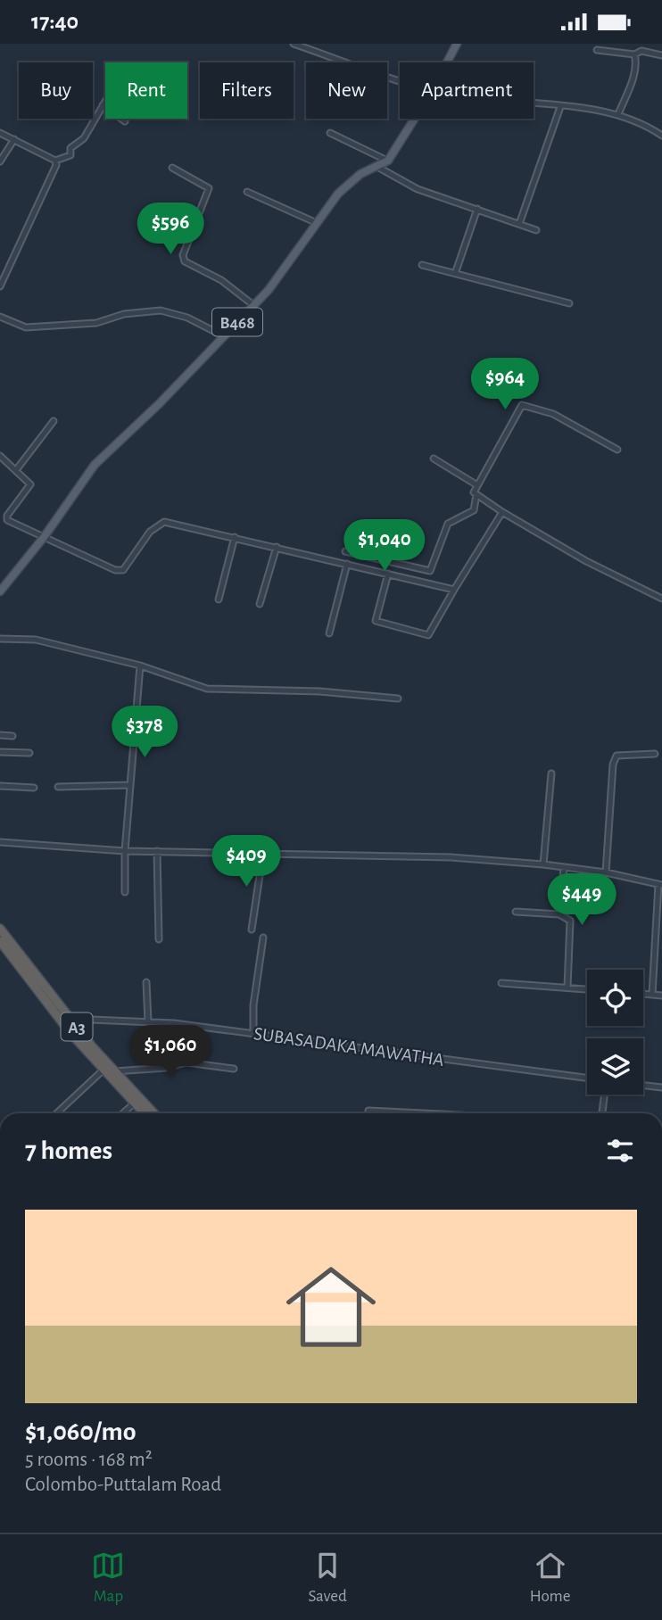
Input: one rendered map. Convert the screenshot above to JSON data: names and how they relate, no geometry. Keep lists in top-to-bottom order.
{
  "streets": {
    "highway": ["A3"],
    "main road": ["B468"],
    "street": ["SUBASADAKA MAWATHA"]
  },
  "crossings": [
    ["A3", "SUBASADAKA MAWATHA"]
  ],
  "page": {
    "status": "17:40",
    "chip": [
      "Buy",
      "Rent",
      "Filters",
      "New",
      "Apartment"
    ],
    "price": [
      "$596",
      "$964",
      "$1,040",
      "$378",
      "$409",
      "$449",
      "$1,060"
    ],
    "heading": "7 homes",
    "list": [
      {
        "name": "$1,060/mo",
        "note": "5 rooms · 168 m² · Colombo-Puttalam Road"
      }
    ],
    "tabs": ["Map", "Saved", "Home"]
  }
}
